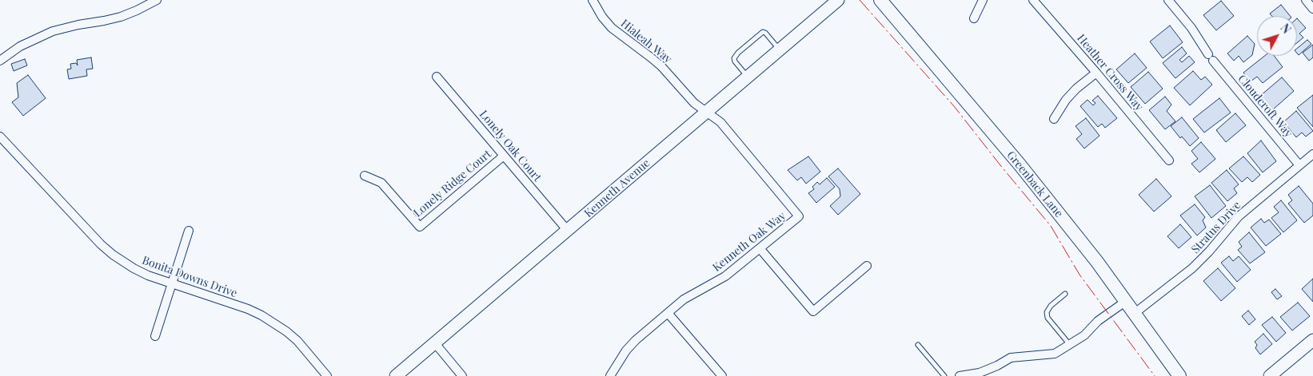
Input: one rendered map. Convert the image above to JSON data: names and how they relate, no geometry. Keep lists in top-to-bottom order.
{
  "streets": {
    "main road": ["Greenback Lane", "Kenneth Avenue"],
    "street": [
      "Hialeah Way",
      "Heather Cross Way",
      "Cloudcroft Way",
      "Lonely Oak Court",
      "Lonely Ridge Court",
      "Stratus Drive",
      "Kenneth Oak Way",
      "Bonita Downs Drive"
    ]
  },
  "crossings": [
    ["Hialeah Way", "Kenneth Avenue"],
    ["Hialeah Way", "Kenneth Oak Way"],
    ["Cloudcroft Way", "Stratus Drive"],
    ["Lonely Oak Court", "Lonely Ridge Court"],
    ["Lonely Oak Court", "Kenneth Avenue"],
    ["Greenback Lane", "Stratus Drive"],
    ["Kenneth Avenue", "Kenneth Oak Way"]
  ],
  "north": "top right"
}
